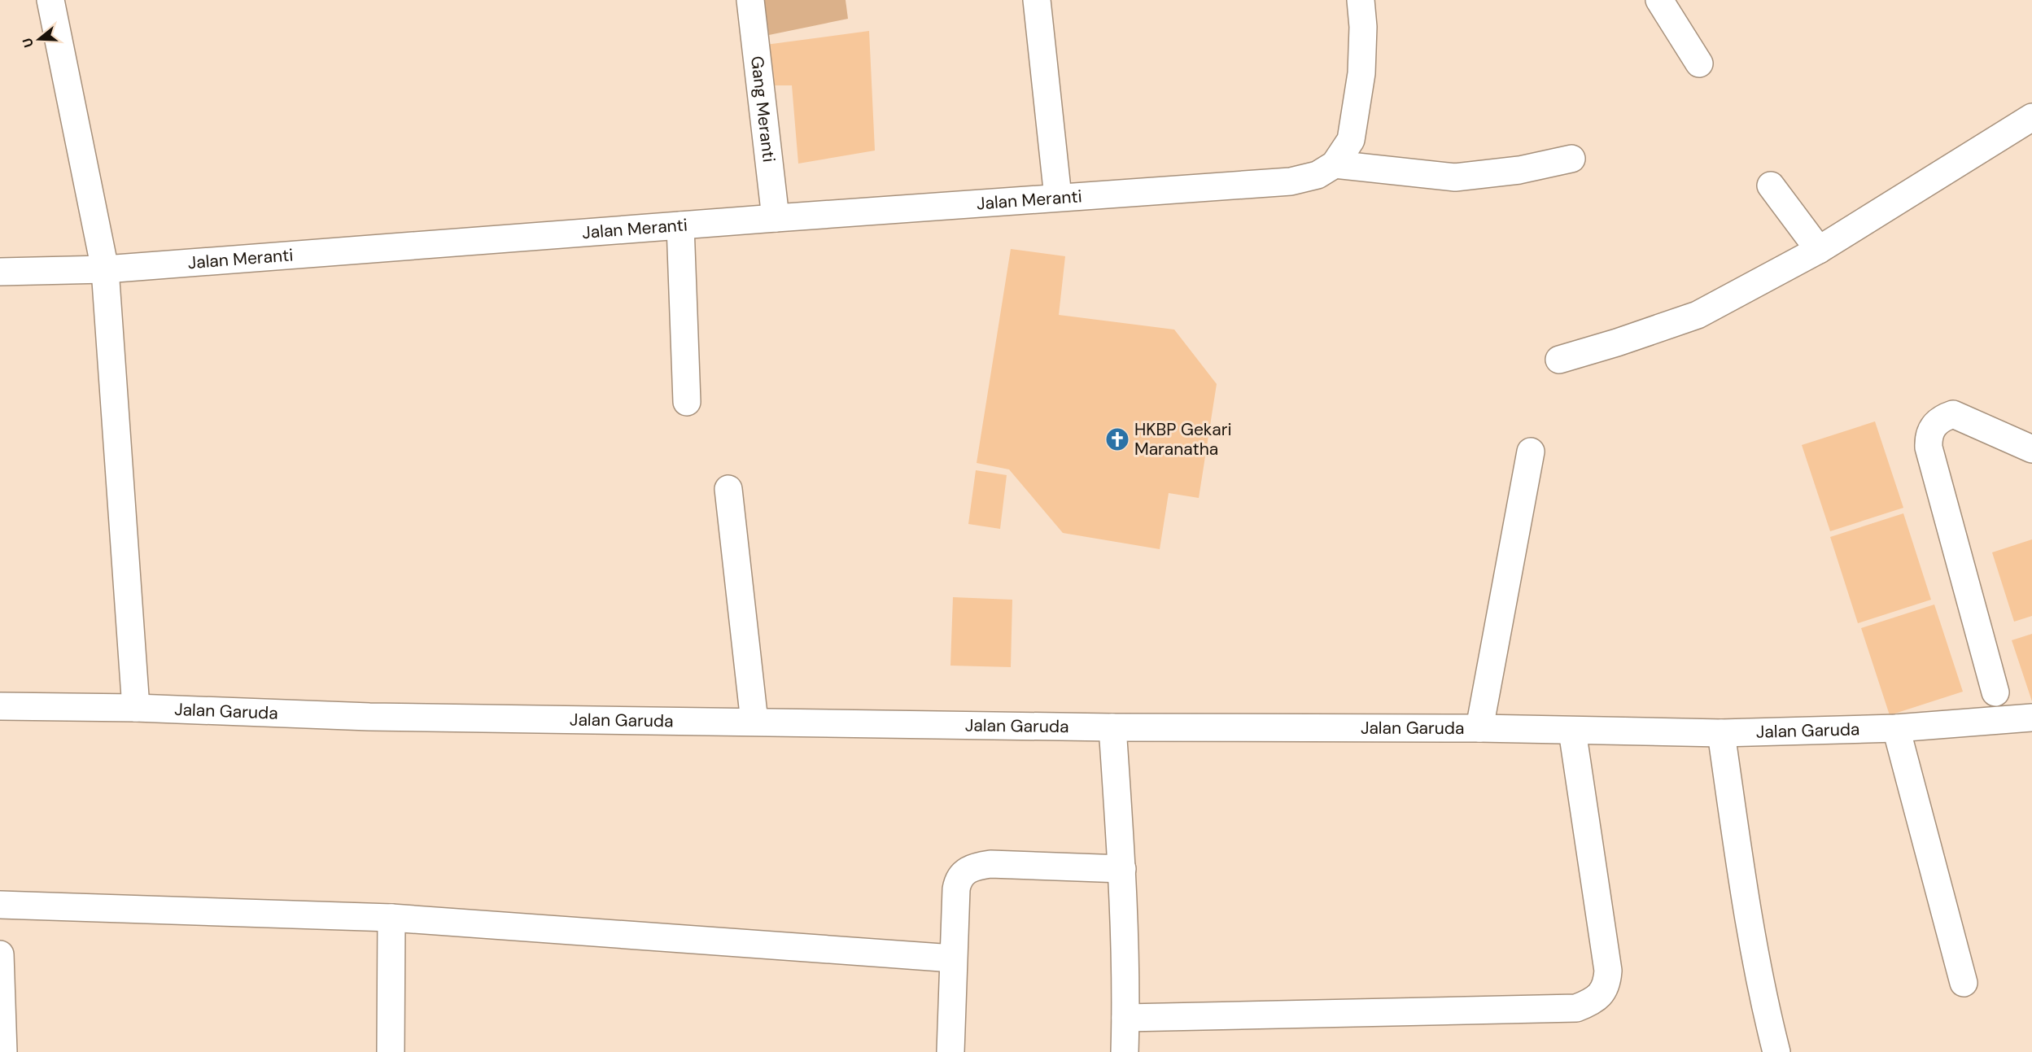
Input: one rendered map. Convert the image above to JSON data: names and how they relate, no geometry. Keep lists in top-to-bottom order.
{
  "streets": {
    "street": ["Gang Meranti", "Jalan Meranti", "Jalan Garuda"]
  },
  "crossings": [
    ["Gang Meranti", "Jalan Meranti"]
  ],
  "places": {
    "church": ["HKBP Gekari Maranatha"]
  },
  "north": "left"
}
